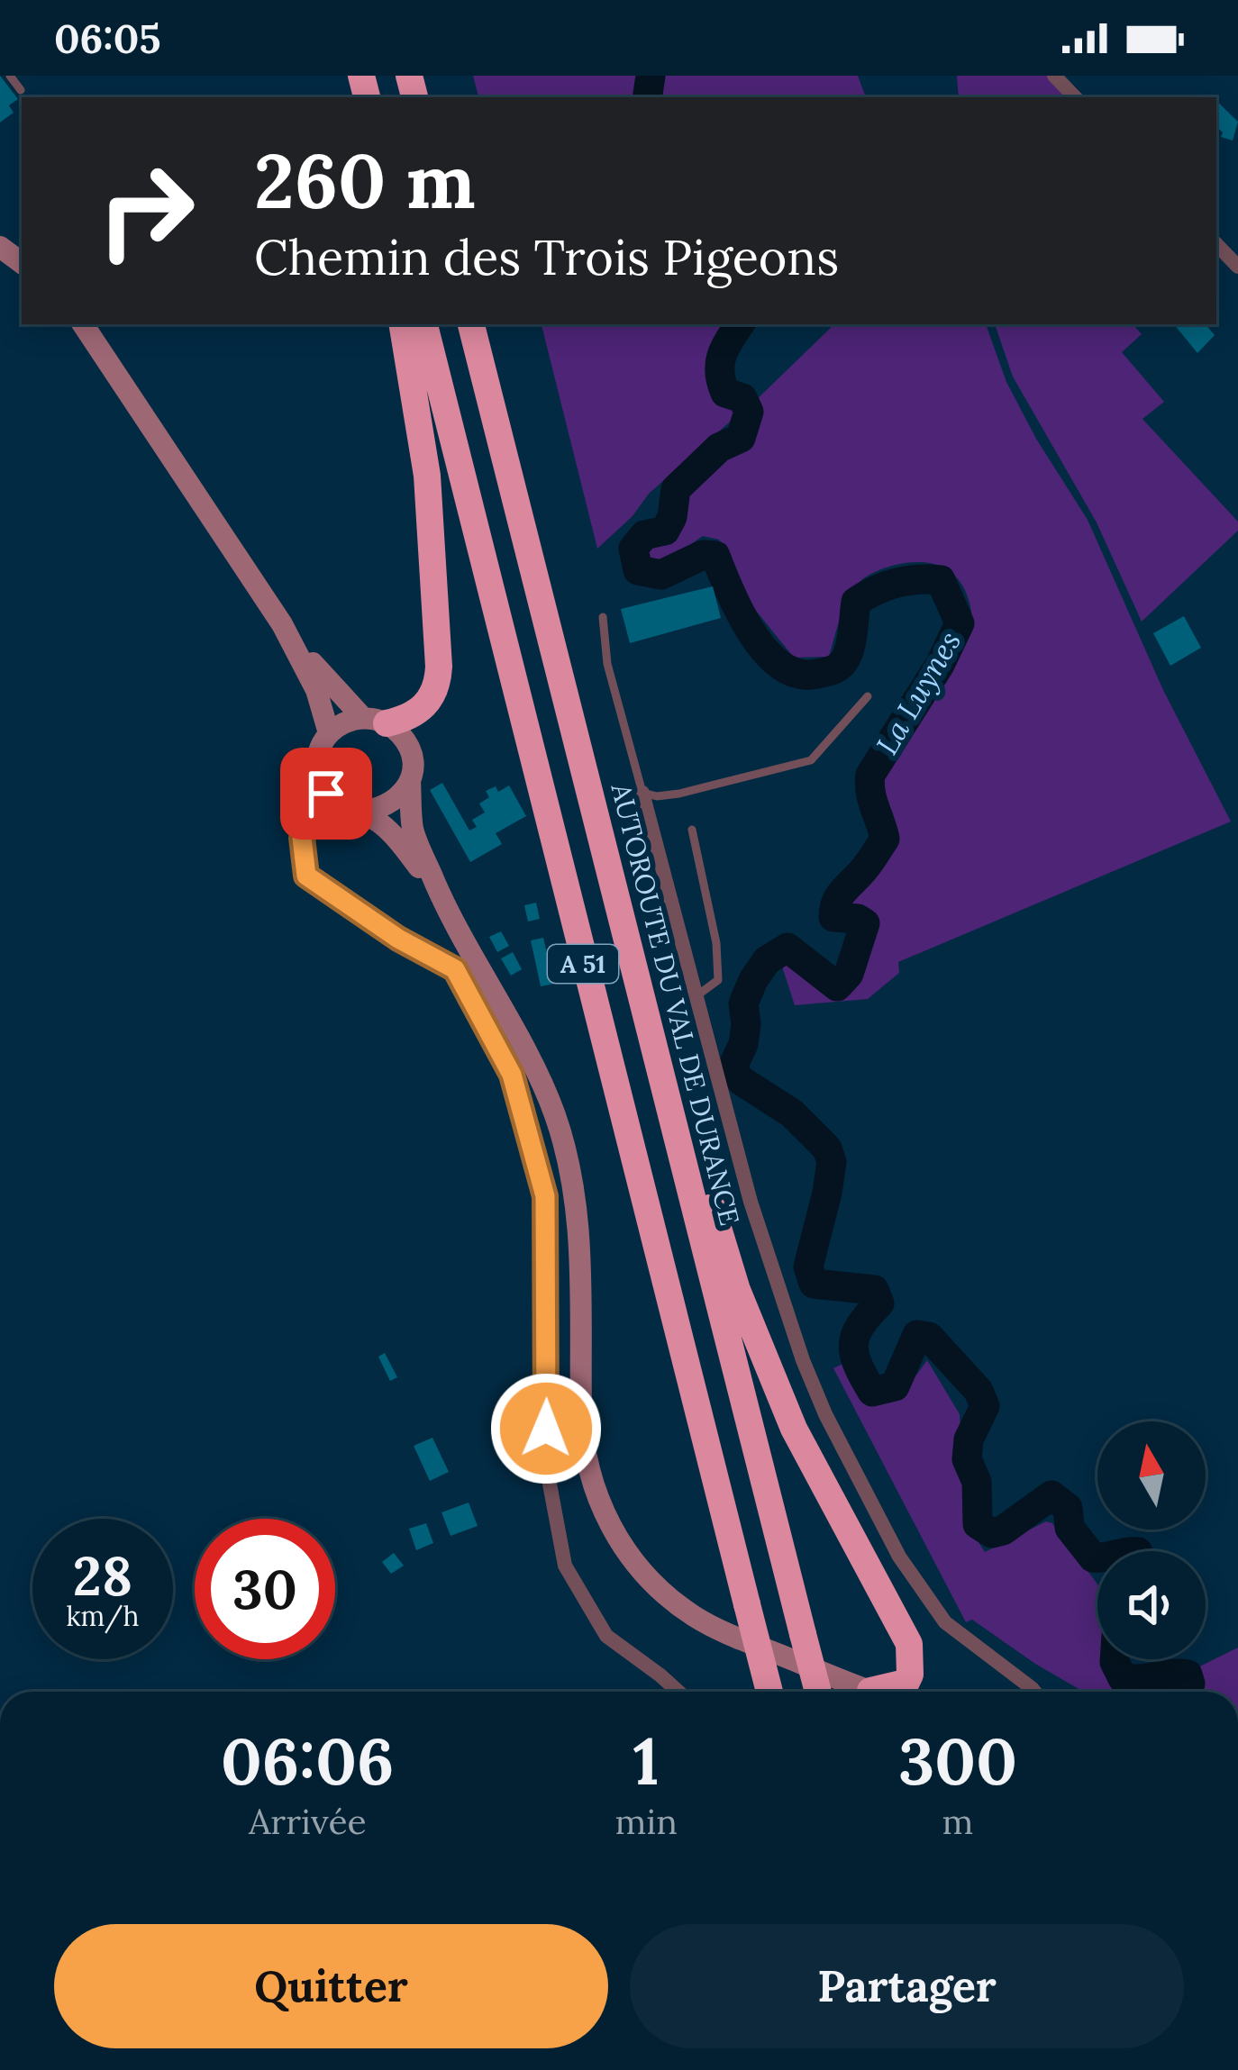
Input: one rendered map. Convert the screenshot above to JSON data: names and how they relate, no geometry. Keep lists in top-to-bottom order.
{
  "streets": {
    "highway": ["A 51", "AUTOROUTE DU VAL DE DURANCE"]
  },
  "water": ["La Luynes"],
  "north": "top",
  "page": {
    "status": "06:05",
    "turn": ["260 m", "Chemin des Trois Pigeons"],
    "speed": "28 km/h",
    "limit": "30",
    "eta": [
      "06:06",
      "Arrivée",
      "1",
      "min",
      "300",
      "m"
    ],
    "buttons": ["Quitter", "Partager"]
  }
}
